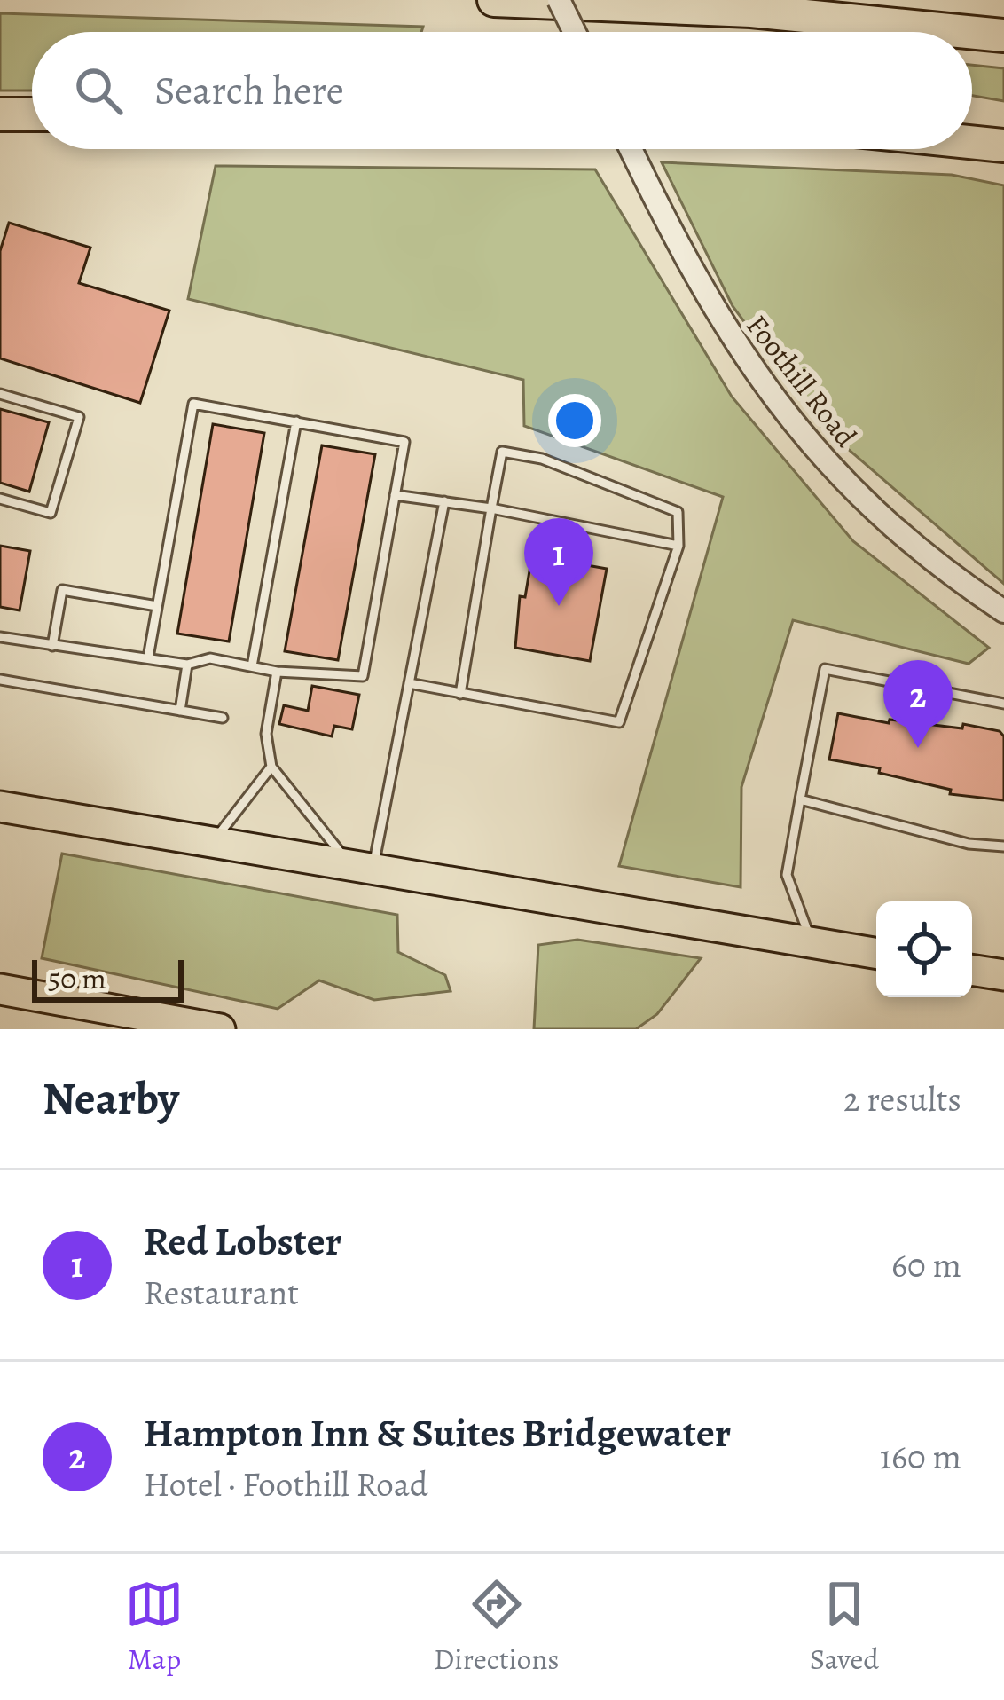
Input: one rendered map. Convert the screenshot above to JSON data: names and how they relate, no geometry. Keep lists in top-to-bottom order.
{
  "streets": {
    "street": ["Foothill Road"]
  },
  "scale_bar": "50 m",
  "page": {
    "search": "Search here",
    "pins": ["1", "2"],
    "scale": "50 m",
    "heading": ["Nearby", "2 results"],
    "list": [
      {
        "mark": "1",
        "name": "Red Lobster",
        "note": "Restaurant",
        "value": "60 m"
      },
      {
        "mark": "2",
        "name": "Hampton Inn & Suites Bridgewater",
        "note": "Hotel · Foothill Road",
        "value": "160 m"
      }
    ],
    "nav": ["Map", "Directions", "Saved"]
  }
}
